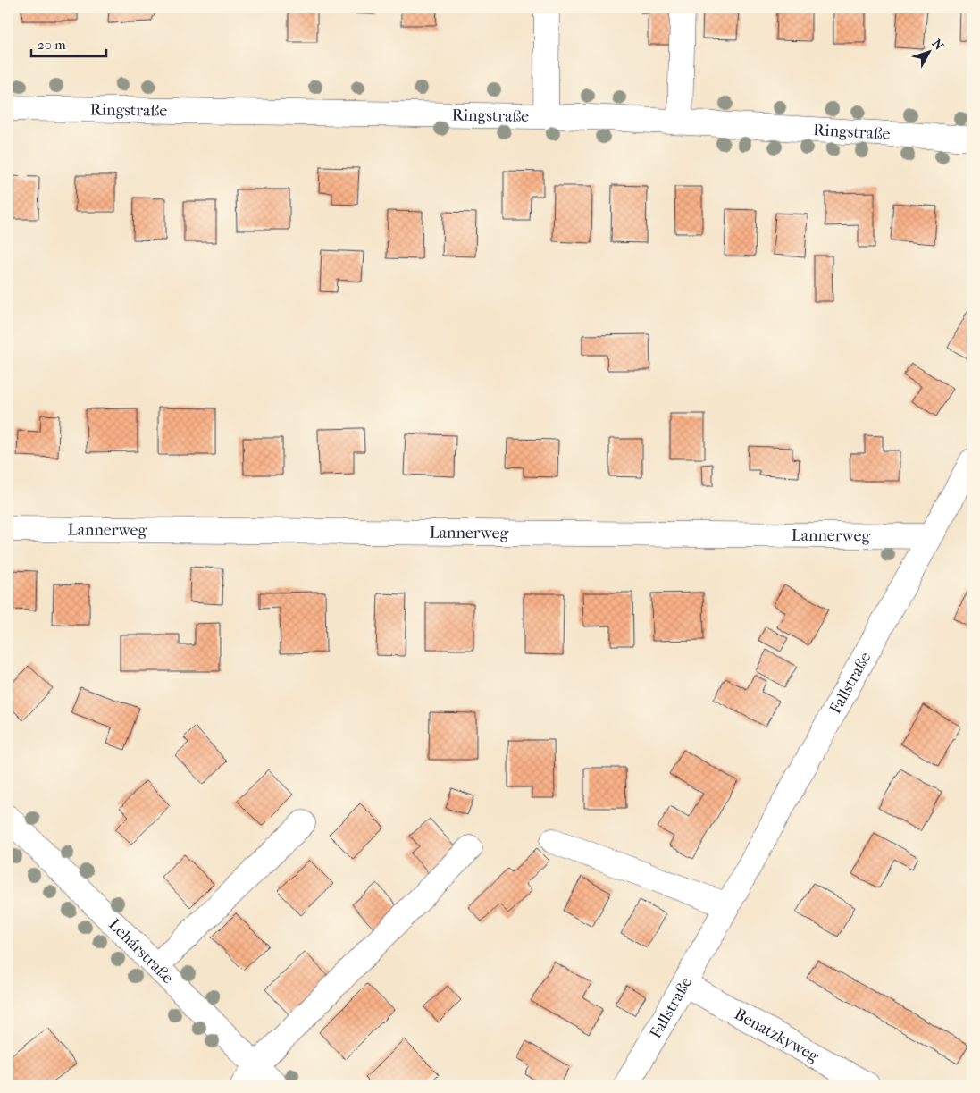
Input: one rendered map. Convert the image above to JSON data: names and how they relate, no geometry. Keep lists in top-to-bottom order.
{
  "streets": {
    "street": [
      "Ringstraße",
      "Lannerweg",
      "Fallstraße",
      "Lehárstraße",
      "Benatzkyweg"
    ]
  },
  "crossings": [
    ["Lannerweg", "Fallstraße"],
    ["Fallstraße", "Benatzkyweg"]
  ],
  "scale_bar": "20 m",
  "north": "top right"
}
